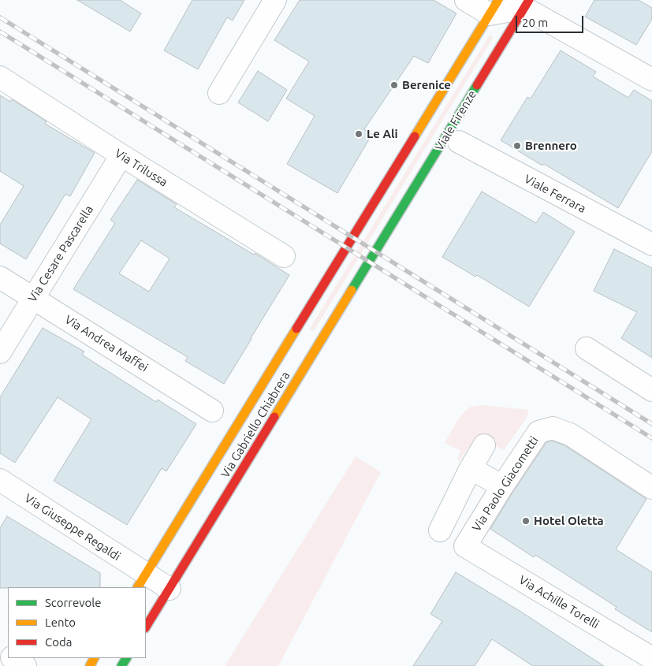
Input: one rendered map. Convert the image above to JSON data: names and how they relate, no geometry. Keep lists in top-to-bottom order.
{
  "streets": {
    "street": [
      "Viale Firenze",
      "Via Trilussa",
      "Viale Ferrara",
      "Via Cesare Pascarella",
      "Via Andrea Maffei",
      "Via Gabriello Chiabrera",
      "Via Paolo Giacometti",
      "Via Giuseppe Regaldi",
      "Via Achille Torelli"
    ]
  },
  "crossings": [
    ["Viale Firenze", "Via Gabriello Chiabrera"],
    ["Via Trilussa", "Via Cesare Pascarella"],
    ["Via Cesare Pascarella", "Via Andrea Maffei"],
    ["Via Gabriello Chiabrera", "Via Giuseppe Regaldi"],
    ["Via Paolo Giacometti", "Via Achille Torelli"]
  ],
  "places": [
    "Berenice",
    "Le Ali",
    "Brennero",
    "Hotel Oletta"
  ],
  "legend": ["Scorrevole", "Lento", "Coda"],
  "scale_bar": "20 m"
}
